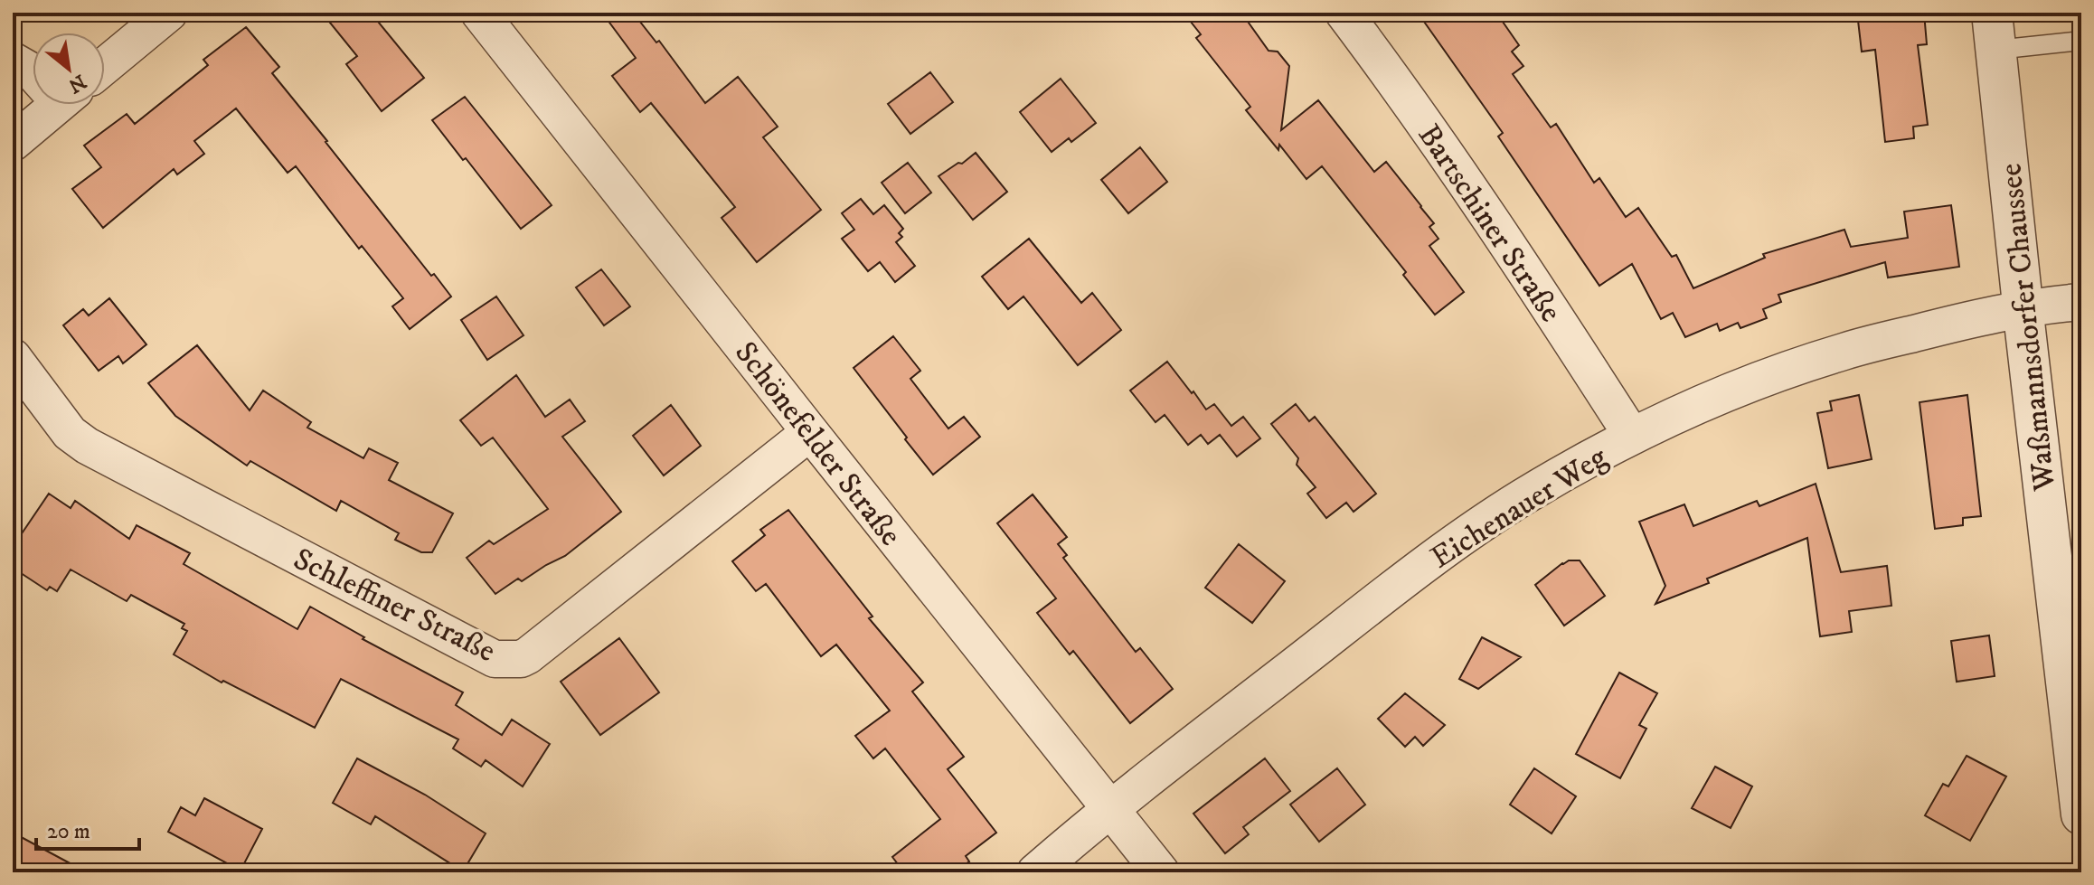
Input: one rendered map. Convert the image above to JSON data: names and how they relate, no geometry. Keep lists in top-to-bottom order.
{
  "streets": {
    "street": [
      "Bartschiner Straße",
      "Waßmannsdorfer Chaussee",
      "Schönefelder Straße",
      "Eichenauer Weg",
      "Schleffiner Straße"
    ]
  },
  "crossings": [
    ["Bartschiner Straße", "Eichenauer Weg"],
    ["Waßmannsdorfer Chaussee", "Eichenauer Weg"],
    ["Schönefelder Straße", "Eichenauer Weg"],
    ["Schönefelder Straße", "Schleffiner Straße"]
  ],
  "scale_bar": "20 m",
  "north": "bottom right"
}
